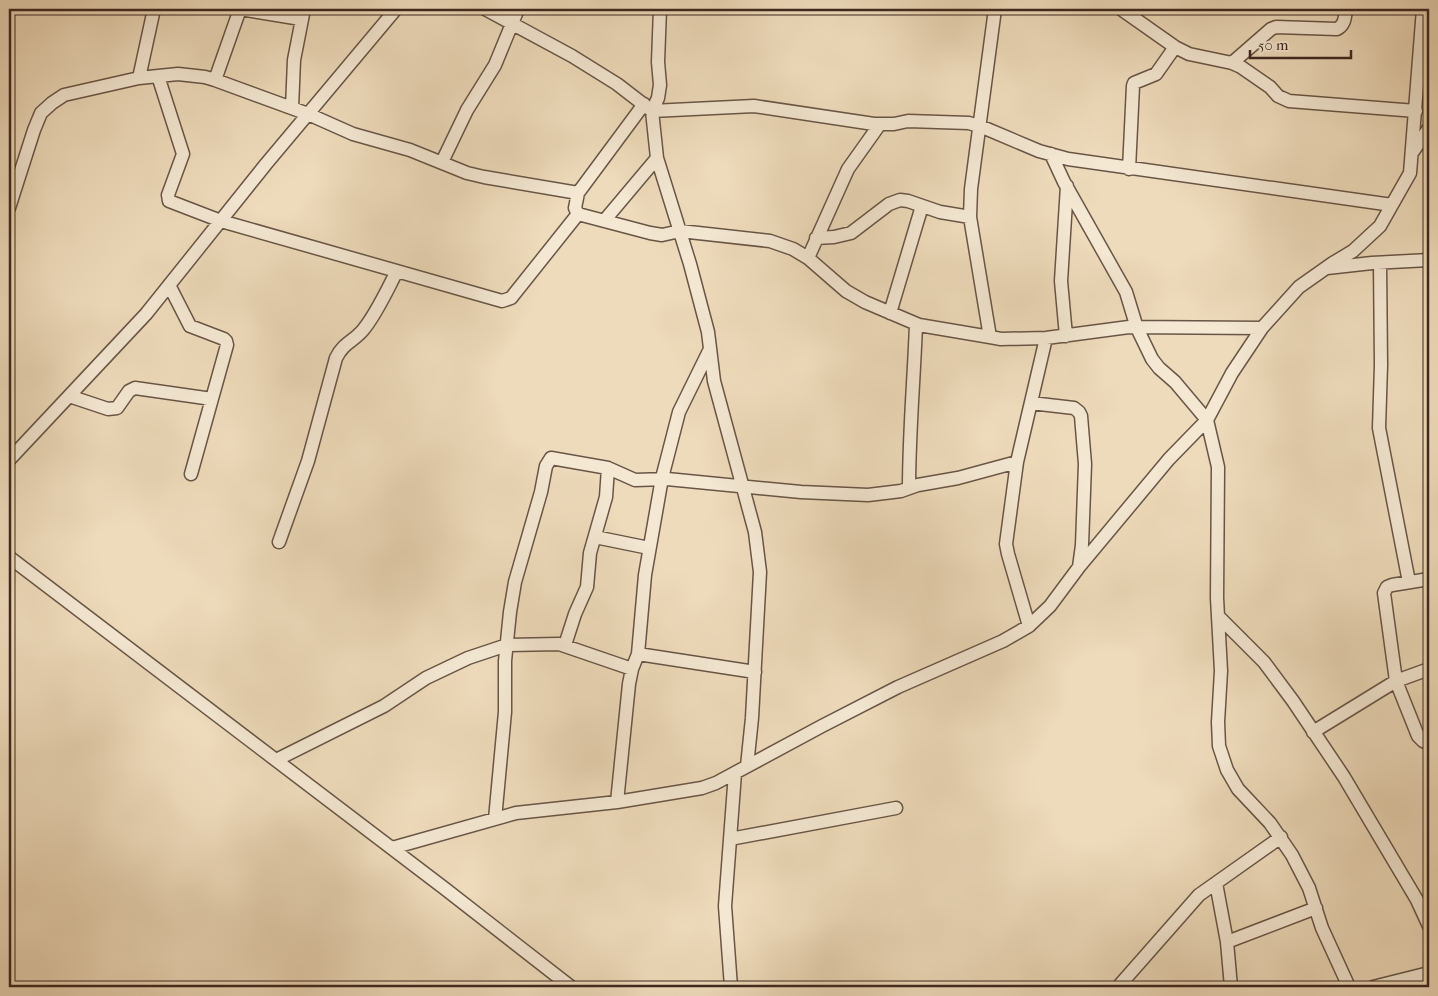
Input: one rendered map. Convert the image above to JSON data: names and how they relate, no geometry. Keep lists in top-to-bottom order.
{
  "scale_bar": "50 m"
}
